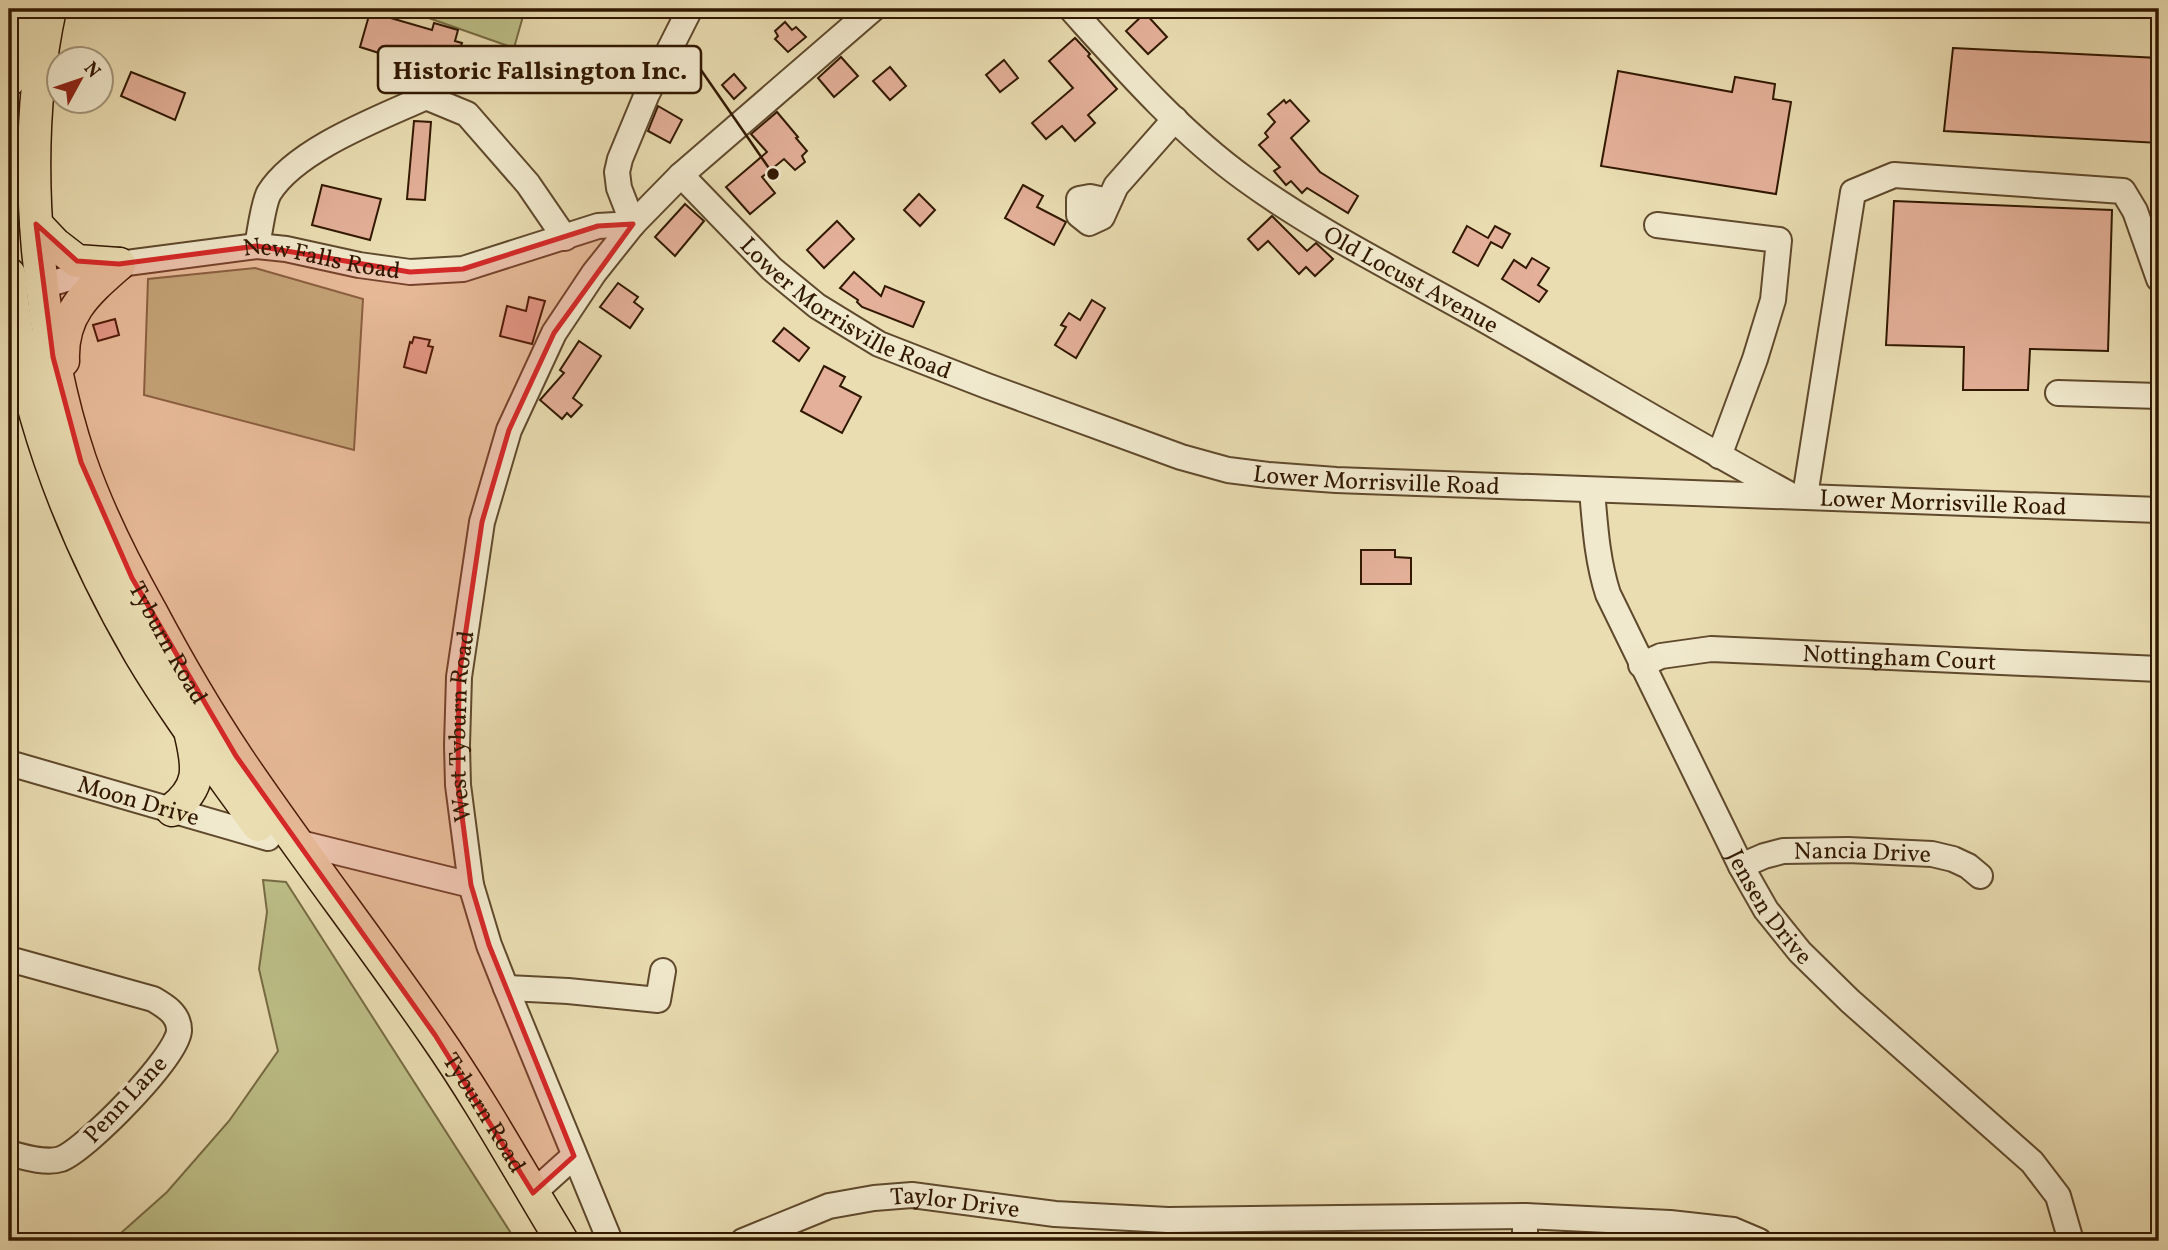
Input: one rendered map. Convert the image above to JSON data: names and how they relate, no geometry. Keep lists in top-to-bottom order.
{
  "streets": {
    "main road": ["New Falls Road", "Tyburn Road"],
    "street": [
      "Old Locust Avenue",
      "Lower Morrisville Road",
      "Nottingham Court",
      "West Tyburn Road",
      "Moon Drive",
      "Nancia Drive",
      "Jensen Drive",
      "Penn Lane",
      "Taylor Drive"
    ]
  },
  "crossings": [
    ["New Falls Road", "Tyburn Road"],
    ["New Falls Road", "West Tyburn Road"],
    ["Old Locust Avenue", "Lower Morrisville Road"],
    ["Lower Morrisville Road", "West Tyburn Road"],
    ["Lower Morrisville Road", "Jensen Drive"],
    ["Tyburn Road", "Moon Drive"],
    ["Nottingham Court", "Jensen Drive"],
    ["West Tyburn Road", "Moon Drive"],
    ["Nancia Drive", "Jensen Drive"]
  ],
  "places": ["Historic Fallsington Inc."],
  "north": "top right"
}
